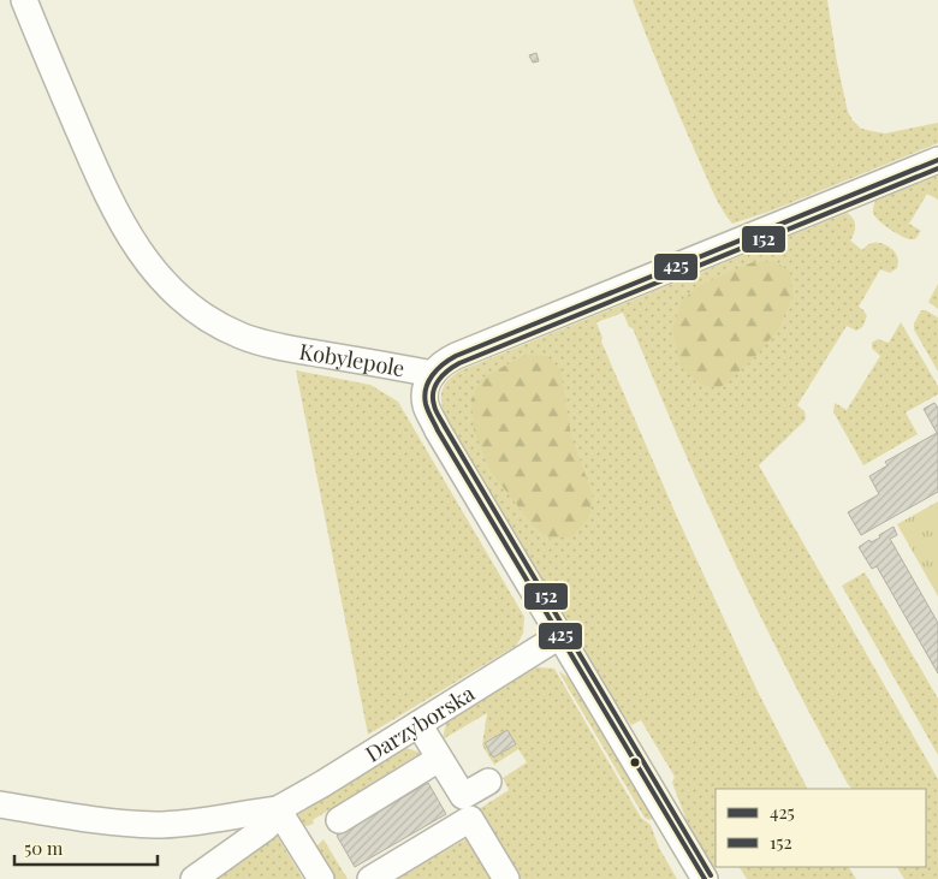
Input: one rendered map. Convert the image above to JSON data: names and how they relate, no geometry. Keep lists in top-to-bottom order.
{
  "streets": {
    "street": ["Kobylepole", "Darzyborska"]
  },
  "lines": ["transit line 425", "transit line 152"],
  "legend": ["425", "152"],
  "scale_bar": "50 m"
}
